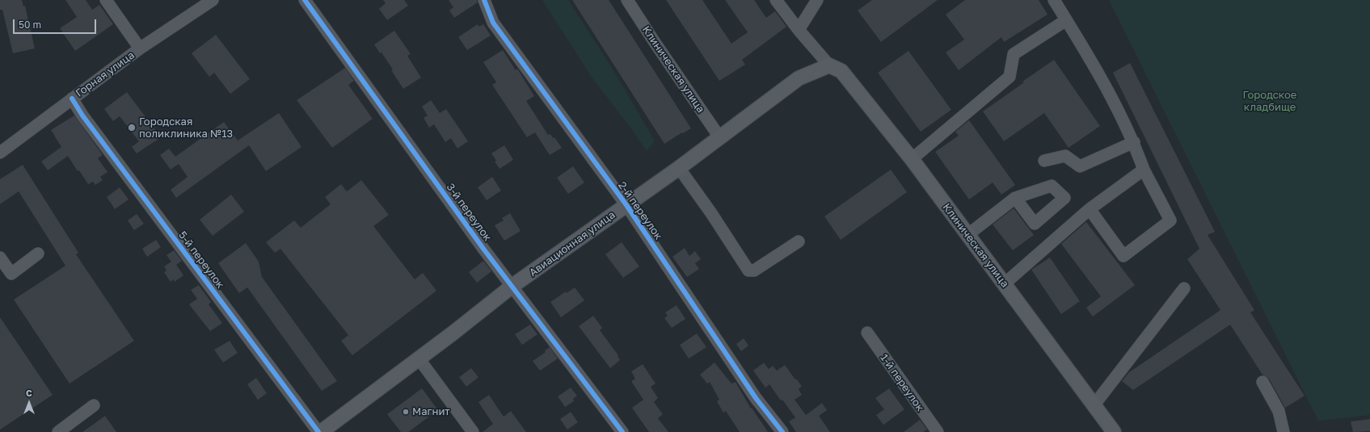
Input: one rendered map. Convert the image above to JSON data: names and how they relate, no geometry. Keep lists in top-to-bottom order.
{
  "streets": {
    "main road": ["Клиническая улица", "Авиационная улица"],
    "street": [
      "Горная улица",
      "2-й переулок",
      "3-й переулок",
      "5-й переулок",
      "1-й переулок"
    ]
  },
  "crossings": [
    ["Клиническая улица", "Авиационная улица"],
    ["Горная улица", "5-й переулок"],
    ["2-й переулок", "Авиационная улица"],
    ["3-й переулок", "Авиационная улица"]
  ],
  "parks": ["Городское кладбище"],
  "places": ["Городская поликлиника №13", "Магнит"],
  "scale_bar": "50 m",
  "north": "top"
}
